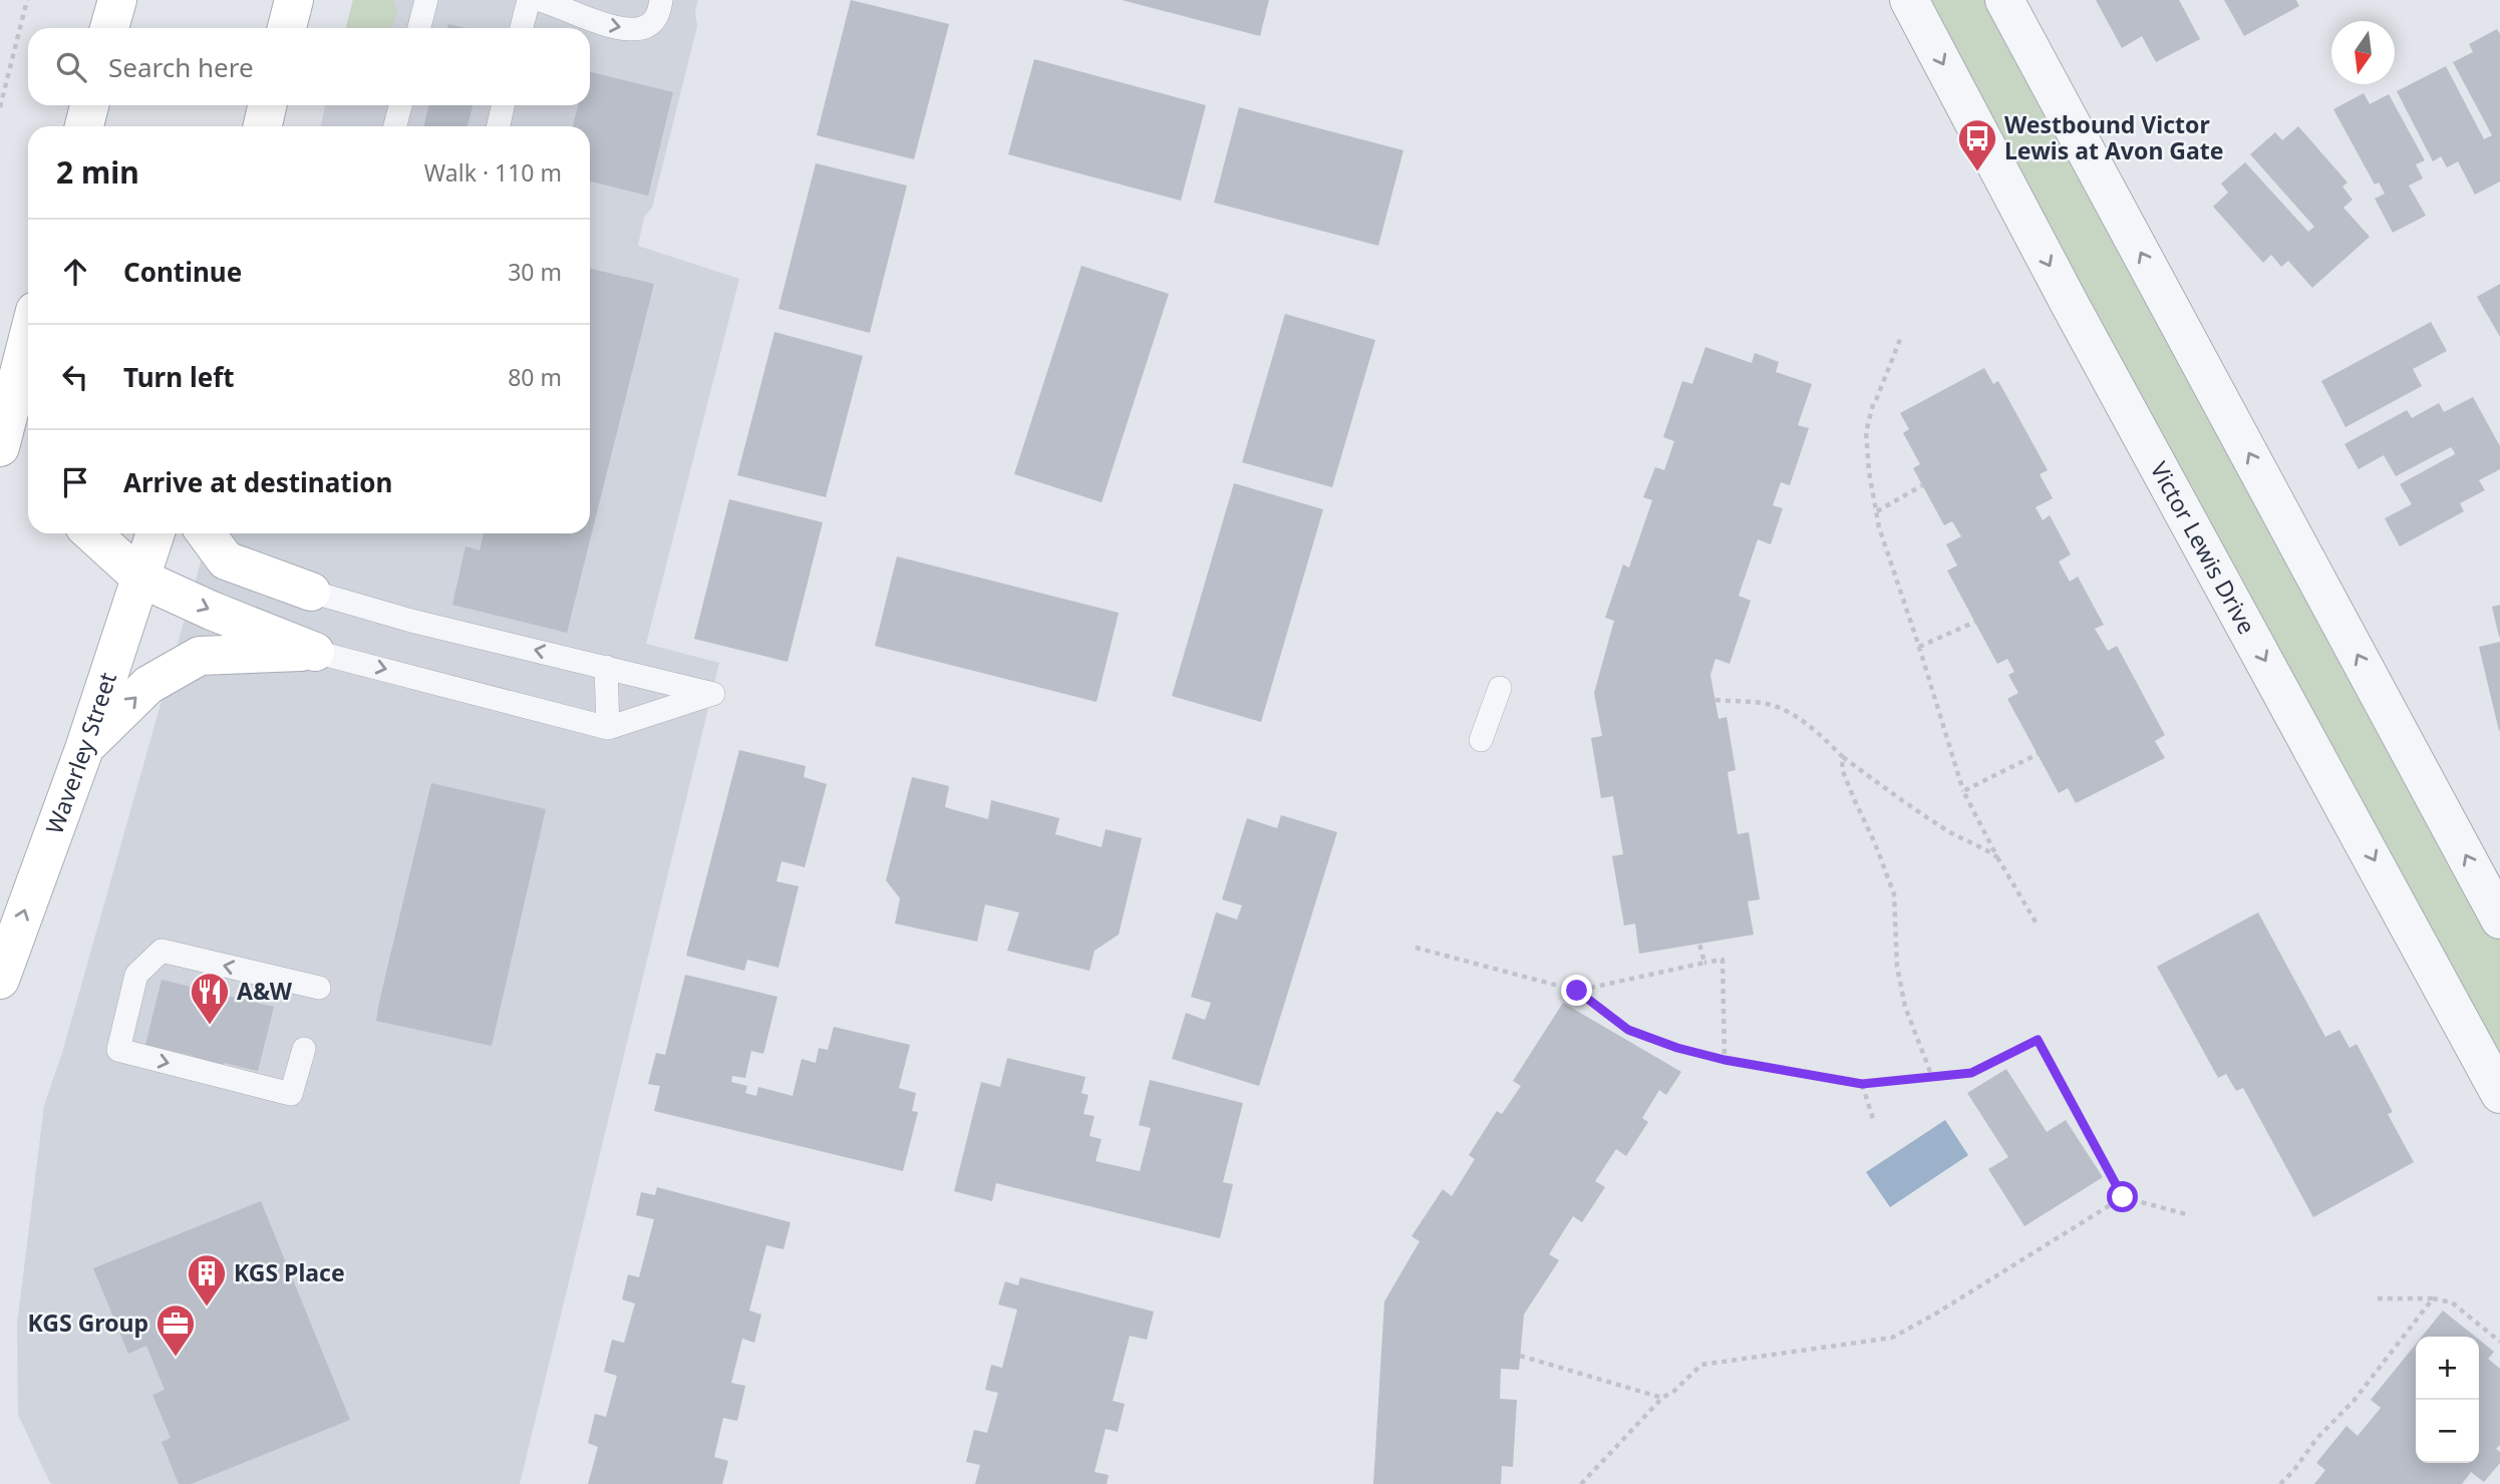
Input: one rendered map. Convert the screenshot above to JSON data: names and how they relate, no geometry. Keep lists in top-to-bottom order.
{
  "streets": {
    "main road": ["Waverley Street"],
    "street": ["Victor Lewis Drive"]
  },
  "one_way": ["Waverley Street"],
  "places": {
    "bus stop": ["Westbound Victor Lewis at Avon Gate"],
    "restaurant": ["A&W"],
    "building": ["KGS Place"],
    "office": ["KGS Group"]
  },
  "north": "bottom",
  "page": {
    "search": "Search here",
    "heading": ["2 min", "Walk · 110 m"],
    "list": [
      ["Continue", "30 m"],
      ["Turn left", "80 m"],
      "Arrive at destination"
    ],
    "map_buttons": ["+", "−"]
  }
}
